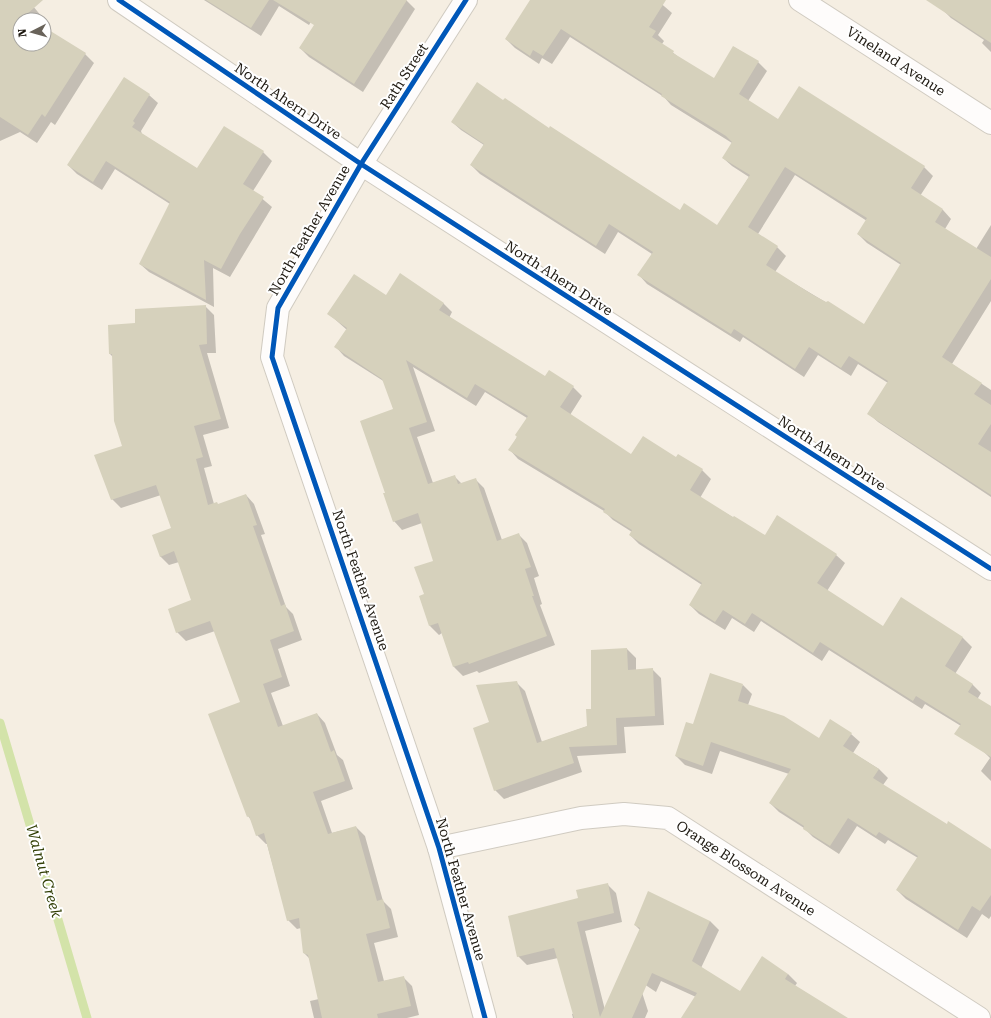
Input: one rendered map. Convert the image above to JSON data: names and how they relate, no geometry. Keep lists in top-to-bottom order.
{
  "streets": {
    "street": [
      "Vineland Avenue",
      "Rath Street",
      "North Ahern Drive",
      "North Feather Avenue",
      "Orange Blossom Avenue"
    ]
  },
  "crossings": [
    ["Rath Street", "North Ahern Drive"],
    ["Rath Street", "North Feather Avenue"],
    ["North Ahern Drive", "North Feather Avenue"],
    ["North Feather Avenue", "Orange Blossom Avenue"]
  ],
  "water": ["Walnut Creek"],
  "north": "left"
}
